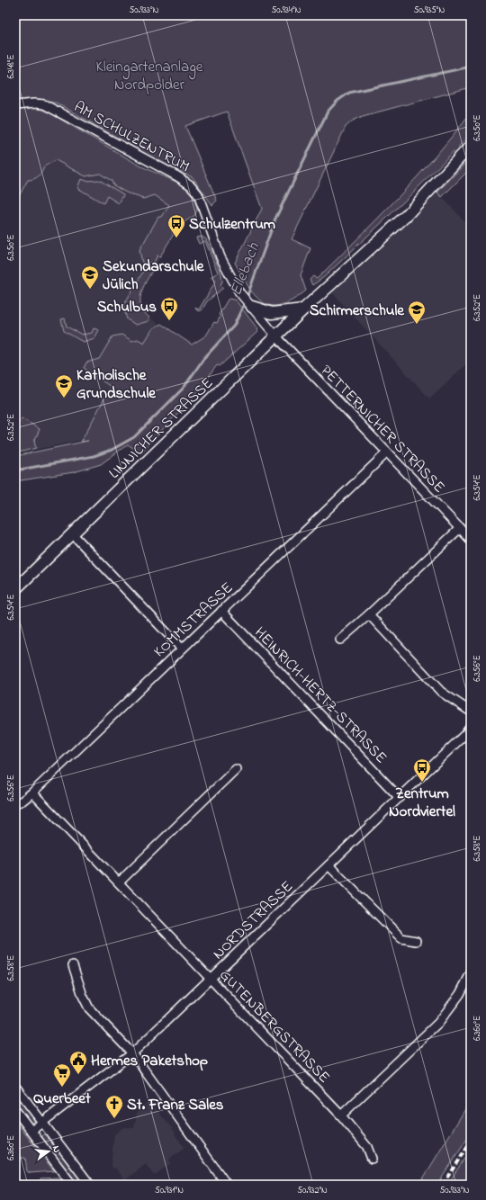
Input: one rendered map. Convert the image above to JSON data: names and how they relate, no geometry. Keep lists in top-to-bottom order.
{
  "streets": {
    "main road": ["LINNICHER STRASSE"],
    "street": [
      "AM SCHULZENTRUM",
      "PETTERNICHER STRASSE",
      "KOMMSTRASSE",
      "HEINRICH-HERTZ-STRASSE",
      "NORDSTRASSE",
      "GUTENBERGSTRASSE"
    ]
  },
  "crossings": [
    ["AM SCHULZENTRUM", "LINNICHER STRASSE"],
    ["AM SCHULZENTRUM", "PETTERNICHER STRASSE"],
    ["LINNICHER STRASSE", "PETTERNICHER STRASSE"],
    ["PETTERNICHER STRASSE", "KOMMSTRASSE"],
    ["KOMMSTRASSE", "HEINRICH-HERTZ-STRASSE"],
    ["KOMMSTRASSE", "GUTENBERGSTRASSE"],
    ["HEINRICH-HERTZ-STRASSE", "NORDSTRASSE"],
    ["NORDSTRASSE", "GUTENBERGSTRASSE"]
  ],
  "water": ["Ellebach"],
  "parks": ["Kleingartenanlage Nordpolder"],
  "places": {
    "bus stop": ["Schulzentrum", "Schulbus", "Zentrum Nordviertel"],
    "school or university": ["Sekundarschule Jülich", "Schirmerschule", "Katholische Grundschule"],
    "public building": ["Hermes Paketshop"],
    "supermarket": ["Querbeet"],
    "church": ["St. Franz Sales"]
  },
  "north": "right",
  "coordinates": [
    "50.933°N",
    "50.934°N",
    "50.935°N",
    "6.348°E",
    "6.350°E",
    "6.352°E",
    "6.354°E",
    "6.356°E",
    "6.358°E",
    "6.360°E",
    "50.931°N",
    "50.932°N"
  ]
}
